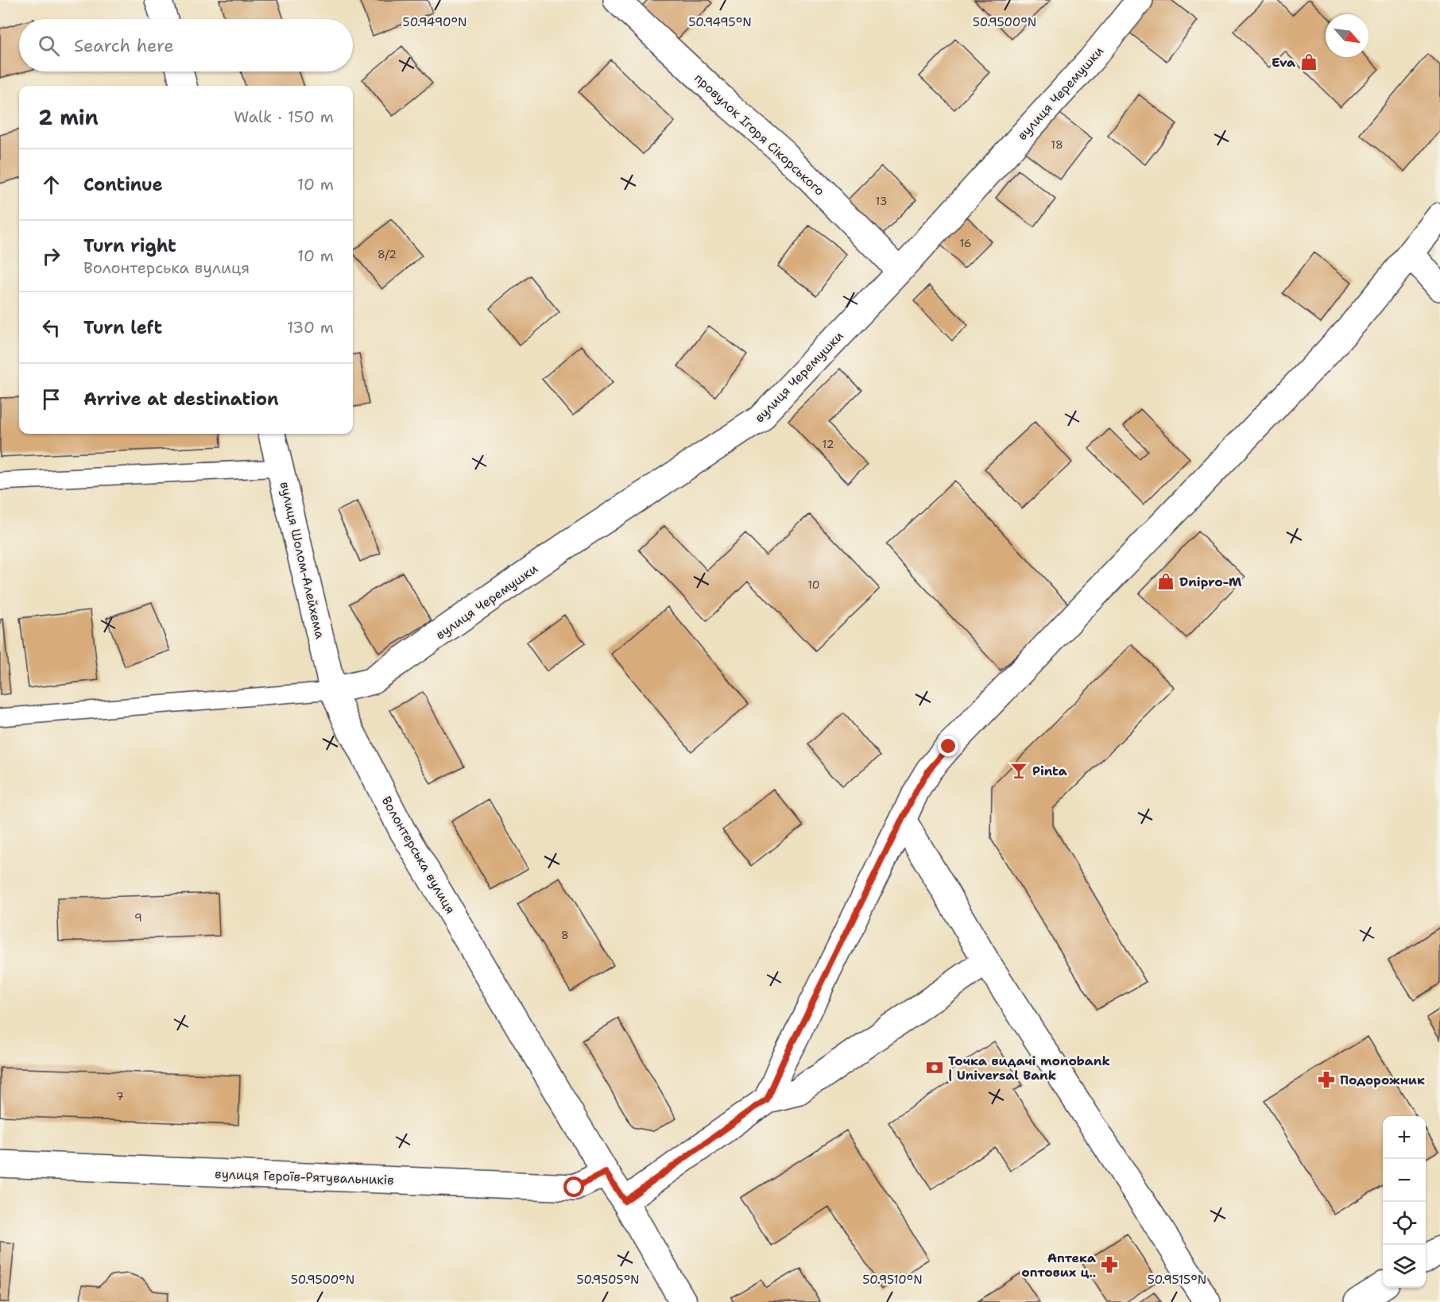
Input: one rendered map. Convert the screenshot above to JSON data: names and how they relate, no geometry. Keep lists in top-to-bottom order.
{
  "streets": {
    "street": [
      "вулиця Черемушки",
      "провулок Ігоря Сікорського",
      "вулиця Шолом-Алейхема",
      "Волонтерська вулиця",
      "вулиця Героїв-Рятувальників"
    ]
  },
  "crossings": [
    ["вулиця Черемушки", "провулок Ігоря Сікорського"],
    ["вулиця Черемушки", "вулиця Шолом-Алейхема"],
    ["вулиця Черемушки", "Волонтерська вулиця"],
    ["вулиця Шолом-Алейхема", "Волонтерська вулиця"],
    ["Волонтерська вулиця", "вулиця Героїв-Рятувальників"]
  ],
  "places": {
    "shop": ["Eva", "Dnipro-M"],
    "bar": ["Pinta"],
    "bank": ["Точка видачі monobank | Universal Bank"],
    "pharmacy": ["Подорожник", "Аптека оптових ц‥"]
  },
  "house_numbers": [
    "18",
    "13",
    "16",
    "8/2",
    "12",
    "10",
    "9",
    "8",
    "7"
  ],
  "north": "bottom right",
  "page": {
    "search": "Search here",
    "heading": ["2 min", "Walk · 150 m"],
    "list": [
      ["Continue", "10 m"],
      ["Turn right", "Волонтерська вулиця", "10 m"],
      ["Turn left", "130 m"],
      "Arrive at destination"
    ],
    "map_buttons": ["+", "−"]
  },
  "coordinates": [
    "50.9490°N",
    "50.9495°N",
    "50.9500°N",
    "50.9505°N",
    "50.9510°N",
    "50.9515°N"
  ]
}
